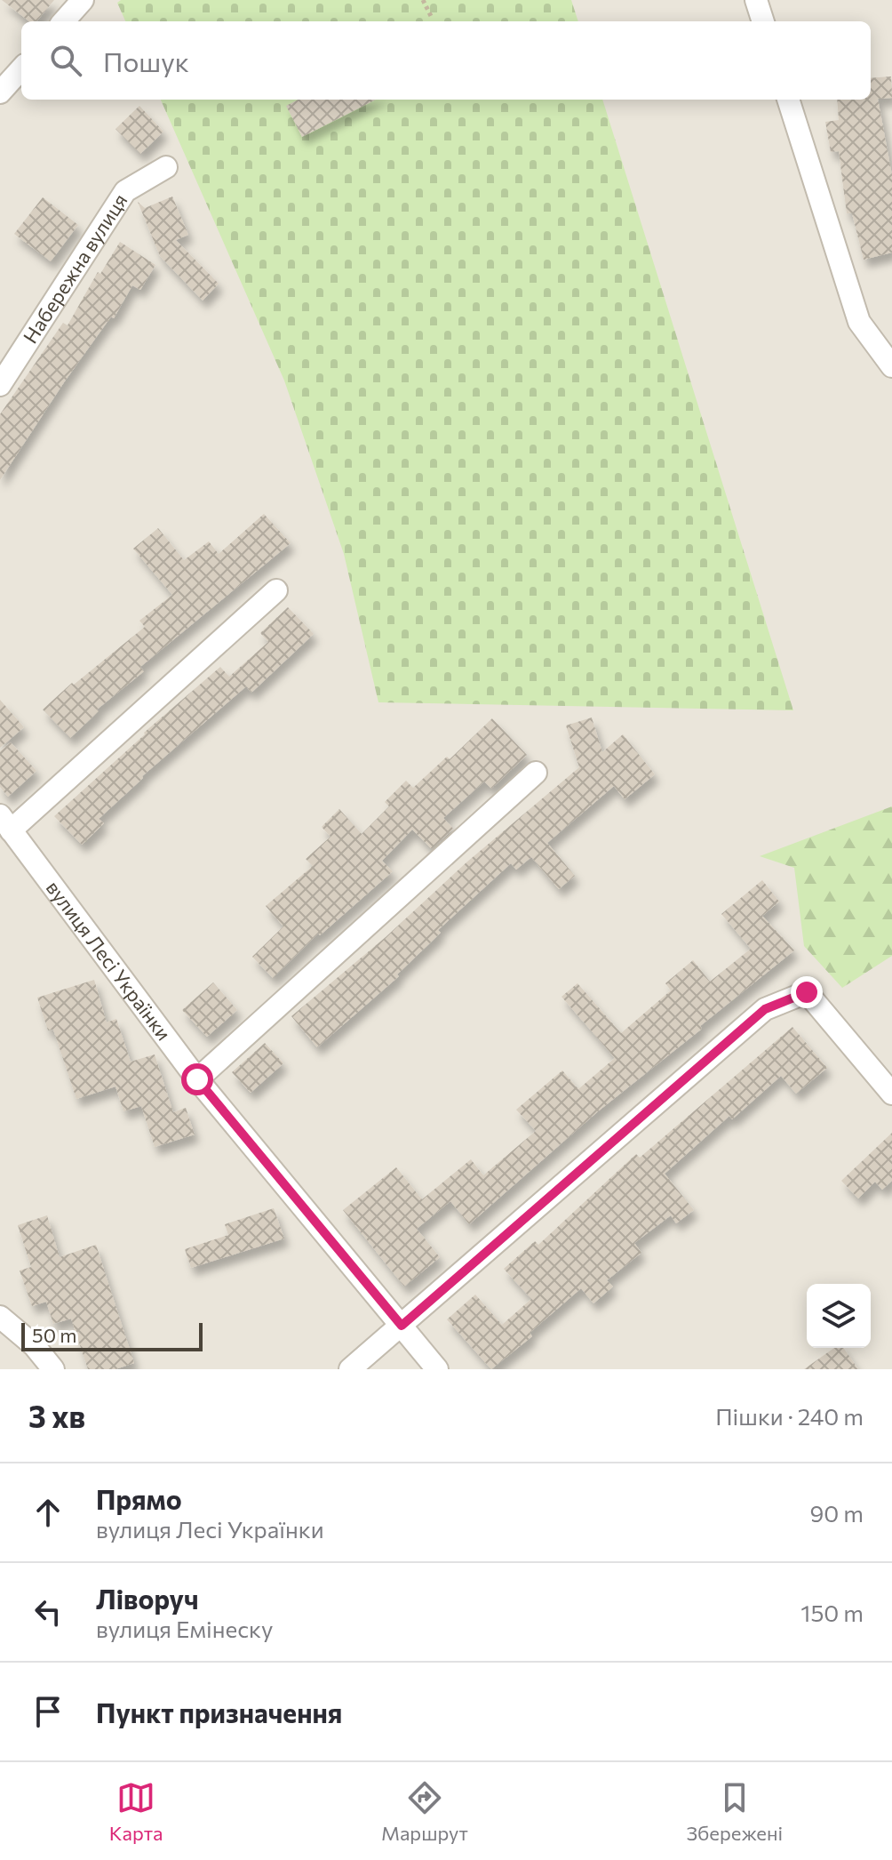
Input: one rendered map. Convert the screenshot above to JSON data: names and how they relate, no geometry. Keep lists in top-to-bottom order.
{
  "streets": {
    "street": ["Набережна вулиця", "вулиця Лесі Українки"]
  },
  "scale_bar": "50 m",
  "page": {
    "search": "Пошук",
    "scale": "50 m",
    "heading": ["3 хв", "Пішки · 240 m"],
    "list": [
      ["Прямо", "вулиця Лесі Українки", "90 m"],
      ["Ліворуч", "вулиця Емінеску", "150 m"],
      "Пункт призначення"
    ],
    "nav": ["Карта", "Маршрут", "Збережені"]
  }
}
